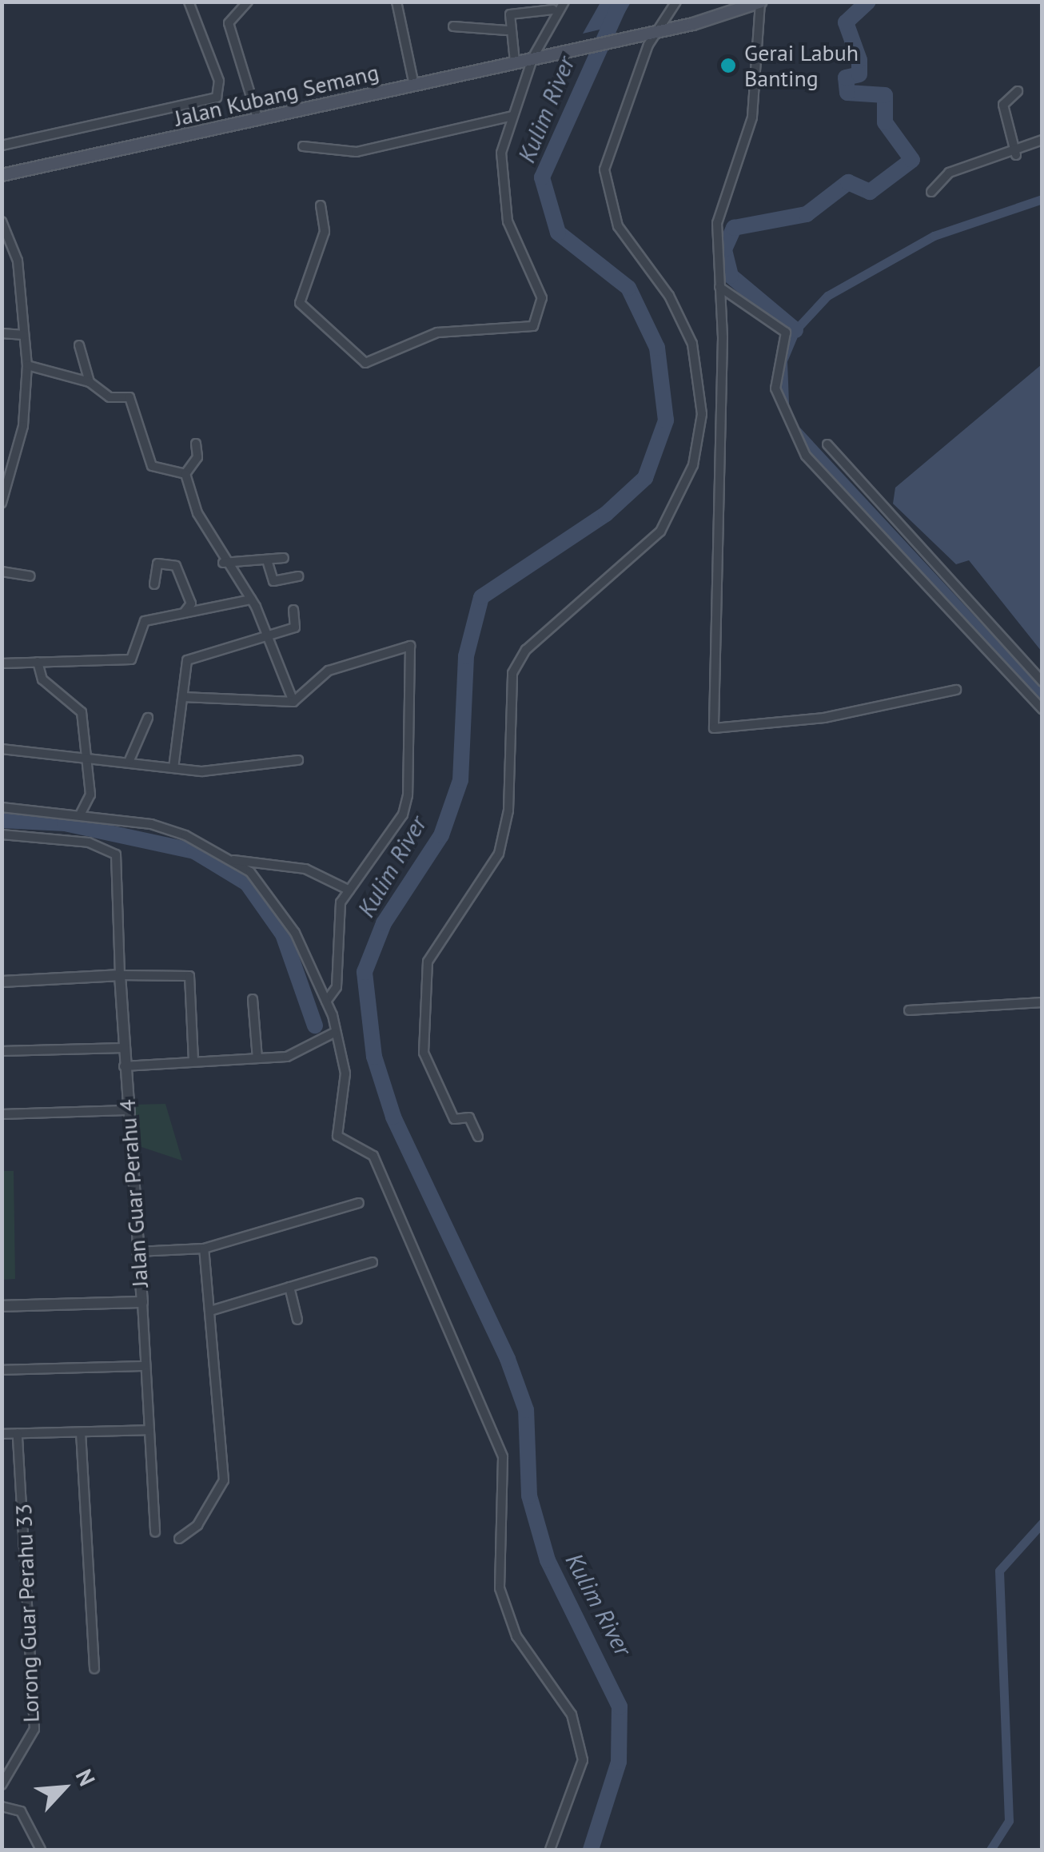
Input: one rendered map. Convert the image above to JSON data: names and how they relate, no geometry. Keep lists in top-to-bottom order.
{
  "streets": {
    "main road": ["Jalan Kubang Semang"],
    "street": ["Jalan Guar Perahu 4", "Lorong Guar Perahu 33"]
  },
  "water": ["Kulim River"],
  "places": ["Gerai Labuh Banting"],
  "north": "top right"
}
